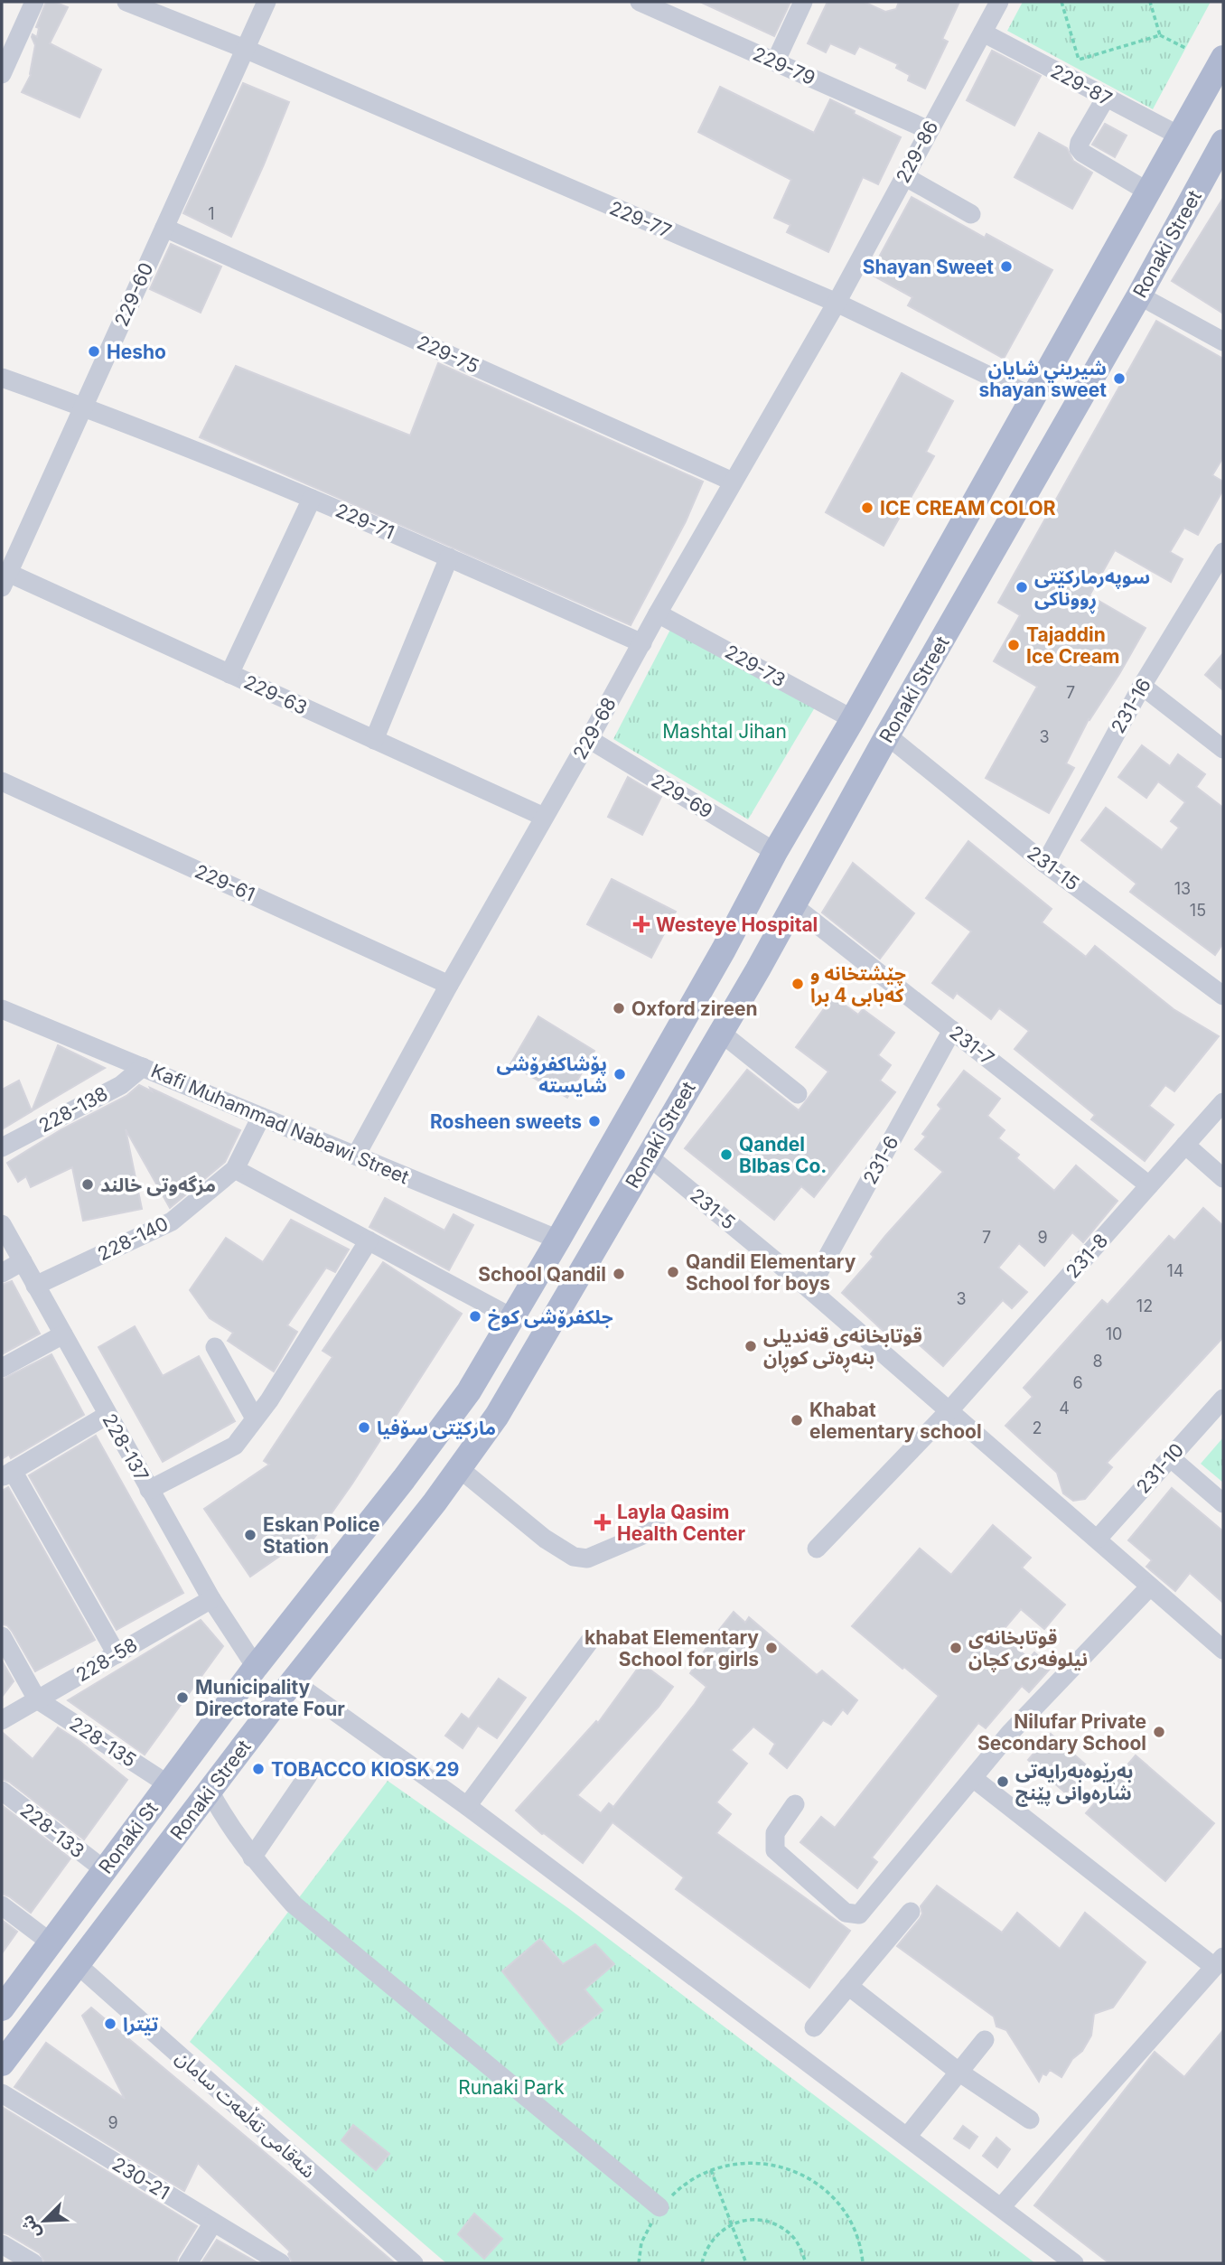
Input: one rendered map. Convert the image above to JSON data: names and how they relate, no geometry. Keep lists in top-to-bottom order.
{
  "streets": {
    "main road": ["Ronaki Street", "Ronaki St"],
    "street": [
      "229-79",
      "229-87",
      "229-86",
      "229-77",
      "229-60",
      "229-75",
      "229-71",
      "229-73",
      "229-63",
      "231-16",
      "229-68",
      "229-69",
      "231-15",
      "229-61",
      "231-7",
      "228-138",
      "Kafi Muhammad Nabawi Street",
      "231-6",
      "231-5",
      "228-140",
      "231-8",
      "228-137",
      "231-10",
      "228-58",
      "228-135",
      "228-133",
      "شەقامی تەڵعەت سامان",
      "230-21"
    ]
  },
  "crossings": [
    ["229-79", "229-86"],
    ["229-87", "229-86"],
    ["229-87", "Ronaki Street"],
    ["229-86", "229-77"],
    ["229-86", "229-68"],
    ["229-77", "Ronaki Street"],
    ["229-77", "229-60"],
    ["229-77", "229-68"],
    ["Ronaki Street", "229-73"],
    ["Ronaki Street", "229-69"],
    ["Ronaki Street", "231-15"],
    ["Ronaki Street", "231-7"],
    ["Ronaki Street", "Kafi Muhammad Nabawi Street"],
    ["Ronaki Street", "231-5"],
    ["Ronaki Street", "228-137"],
    ["Ronaki Street", "Ronaki St"],
    ["Ronaki Street", "شەقامی تەڵعەت سامان"],
    ["229-60", "229-75"],
    ["229-60", "229-71"],
    ["229-60", "229-63"],
    ["229-75", "229-68"],
    ["229-71", "229-68"],
    ["229-73", "229-68"],
    ["229-63", "229-68"],
    ["231-16", "231-15"],
    ["229-68", "229-69"],
    ["229-68", "229-61"],
    ["229-68", "Kafi Muhammad Nabawi Street"],
    ["231-7", "231-6"],
    ["231-7", "231-8"],
    ["228-138", "Kafi Muhammad Nabawi Street"],
    ["Kafi Muhammad Nabawi Street", "228-140"],
    ["231-6", "231-5"],
    ["231-5", "231-8"],
    ["231-5", "231-10"],
    ["228-140", "228-137"],
    ["228-137", "228-58"],
    ["228-137", "Ronaki St"],
    ["228-58", "228-135"],
    ["228-135", "Ronaki St"],
    ["228-133", "Ronaki St"]
  ],
  "parks": ["Mashtal Jihan", "Runaki Park"],
  "places": {
    "other": [
      "Shayan Sweet",
      "Hesho",
      "شيريني شايان shayan sweet",
      "ICE CREAM COLOR",
      "سوپەرمارکێتی ڕووناکی",
      "Tajaddin Ice Cream",
      "چێشتخانە و کەبابی 4 برا",
      "Oxford zireen",
      "پۆشاکفرۆشی شایستە",
      "Rosheen sweets",
      "Qandel Blbas Co.",
      "مزگەوتی خالند",
      "Qandil Elementary School for boys",
      "School Qandil",
      "جلکفرۆشی کوخ",
      "قوتابخانەی قەندیلی بنەڕەتی کوڕان",
      "Khabat elementary school",
      "مارکێتی سۆفیا",
      "Eskan Police Station",
      "khabat Elementary School for girls",
      "قوتابخانەی نیلوفەری کچان",
      "Municipality Directorate Four",
      "Nilufar Private Secondary School",
      "TOBACCO KIOSK 29",
      "بەڕێوەبەرایەتی شارەوانی پێنج",
      "تێترا"
    ],
    "health": ["Westeye Hospital", "Layla Qasim Health Center"]
  },
  "house_numbers": [
    "1",
    "7",
    "3",
    "13",
    "15",
    "7",
    "9",
    "14",
    "3",
    "12",
    "10",
    "8",
    "6",
    "4",
    "2",
    "9"
  ],
  "north": "bottom left"
}
